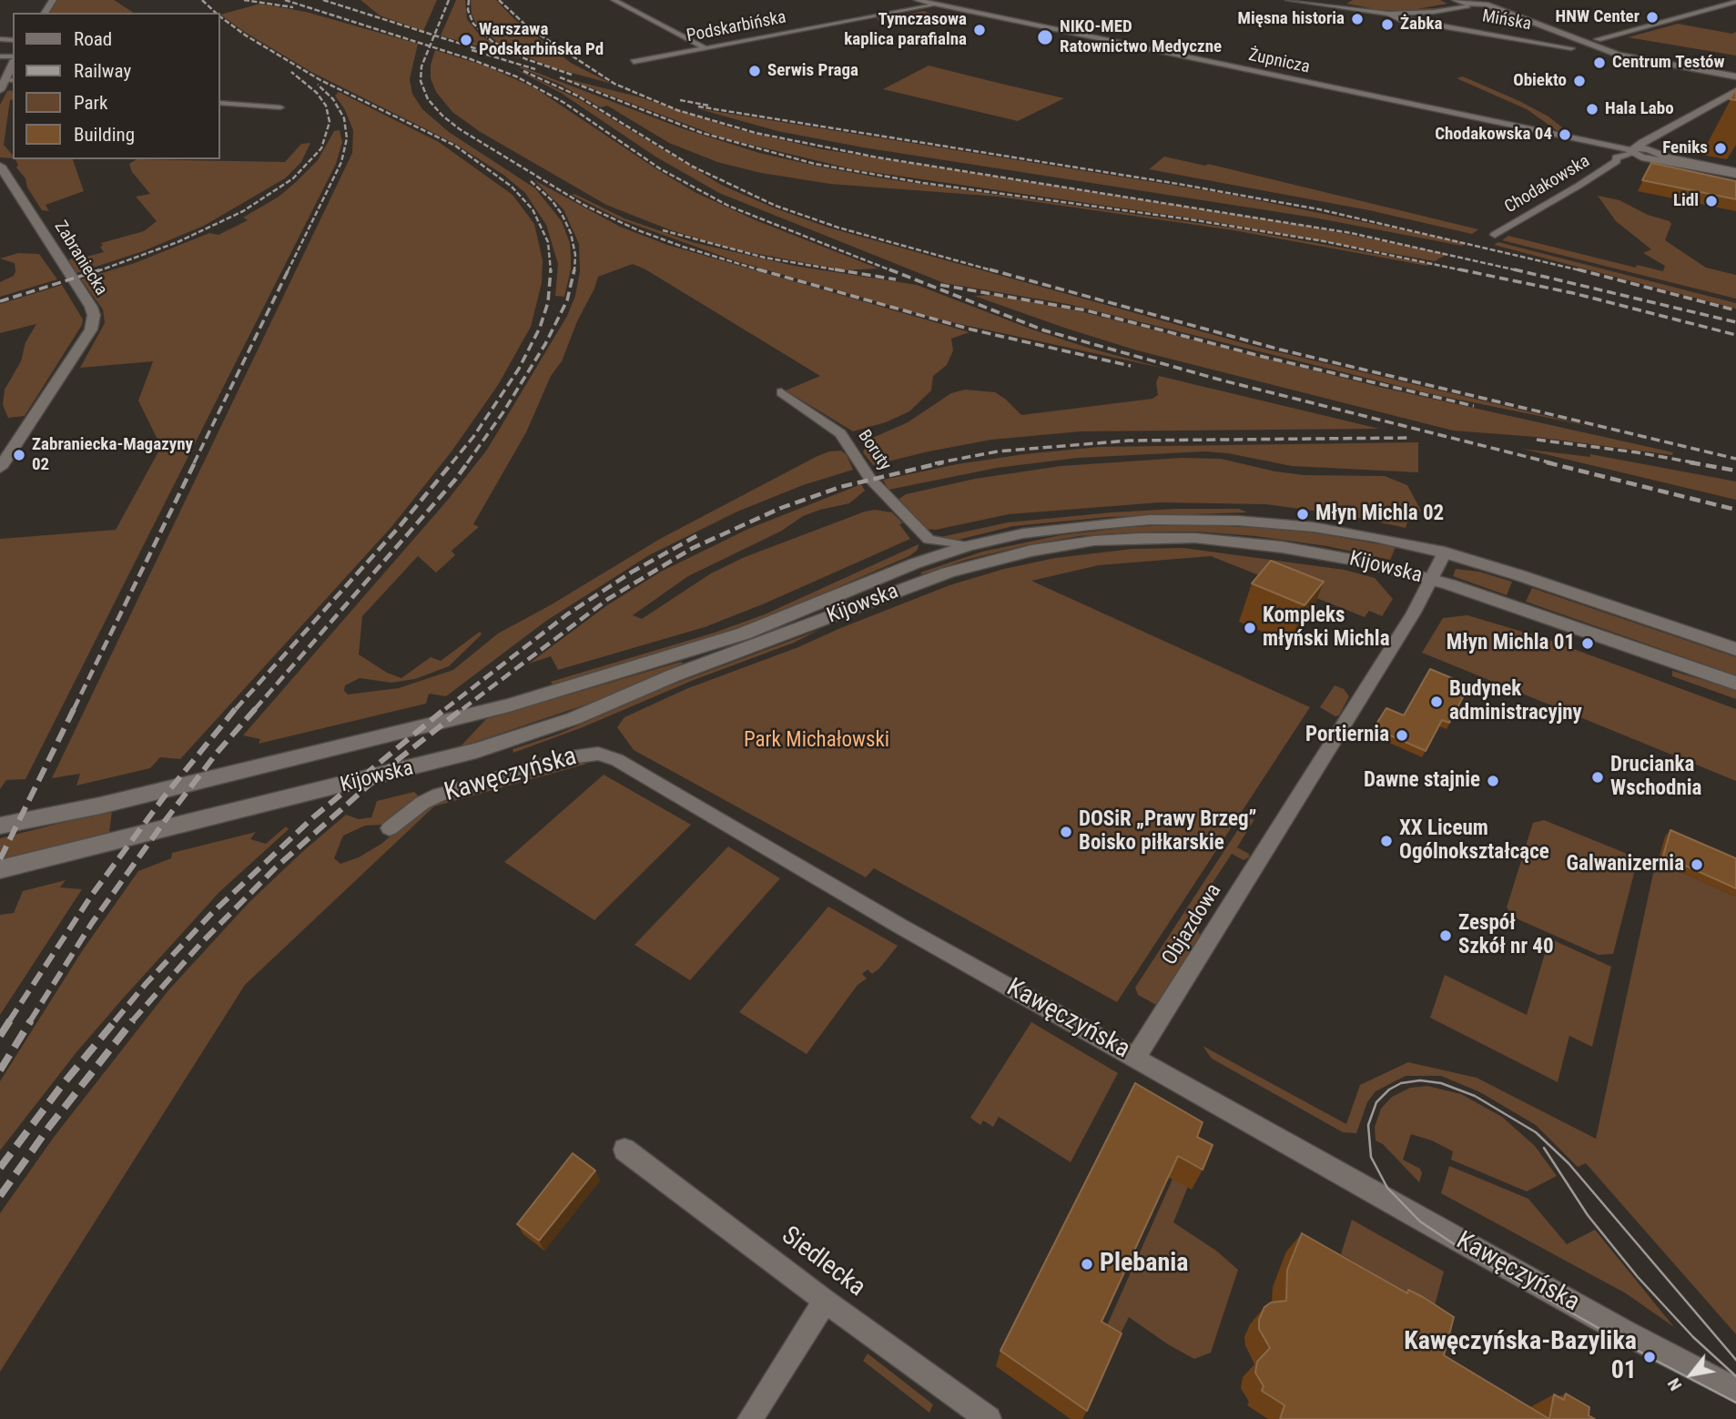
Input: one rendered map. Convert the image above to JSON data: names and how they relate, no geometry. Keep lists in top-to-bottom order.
{
  "streets": {
    "street": [
      "Mińska",
      "Podskarbińska",
      "Żupnicza",
      "Chodakowska",
      "Zabraniecka",
      "Boruty",
      "Kijowska",
      "Kawęczyńska",
      "Objazdowa",
      "Siedlecka"
    ]
  },
  "crossings": [
    ["Podskarbińska", "Żupnicza"],
    ["Żupnicza", "Chodakowska"],
    ["Kijowska", "Objazdowa"],
    ["Kawęczyńska", "Objazdowa"]
  ],
  "parks": ["Park Michałowski"],
  "places": [
    "HNW Center",
    "Mięsna historia",
    "Żabka",
    "Tymczasowa kaplica parafialna",
    "NIKO-MED Ratownictwo Medyczne",
    "Warszawa Podskarbińska Pd",
    "Centrum Testów",
    "Serwis Praga",
    "Obiekto",
    "Hala Labo",
    "Chodakowska 04",
    "Feniks",
    "Lidl",
    "Zabraniecka-Magazyny 02",
    "Młyn Michla 02",
    "Kompleks młyński Michla",
    "Młyn Michla 01",
    "Budynek administracyjny",
    "Portiernia",
    "Drucianka Wschodnia",
    "Dawne stajnie",
    "DOSiR „Prawy Brzeg” Boisko piłkarskie",
    "XX Liceum Ogólnokształcące",
    "Galwanizernia",
    "Zespół Szkół nr 40",
    "Plebania",
    "Kawęczyńska-Bazylika 01"
  ],
  "legend": [
    "Road",
    "Railway",
    "Park",
    "Building"
  ],
  "north": "bottom left"
}
